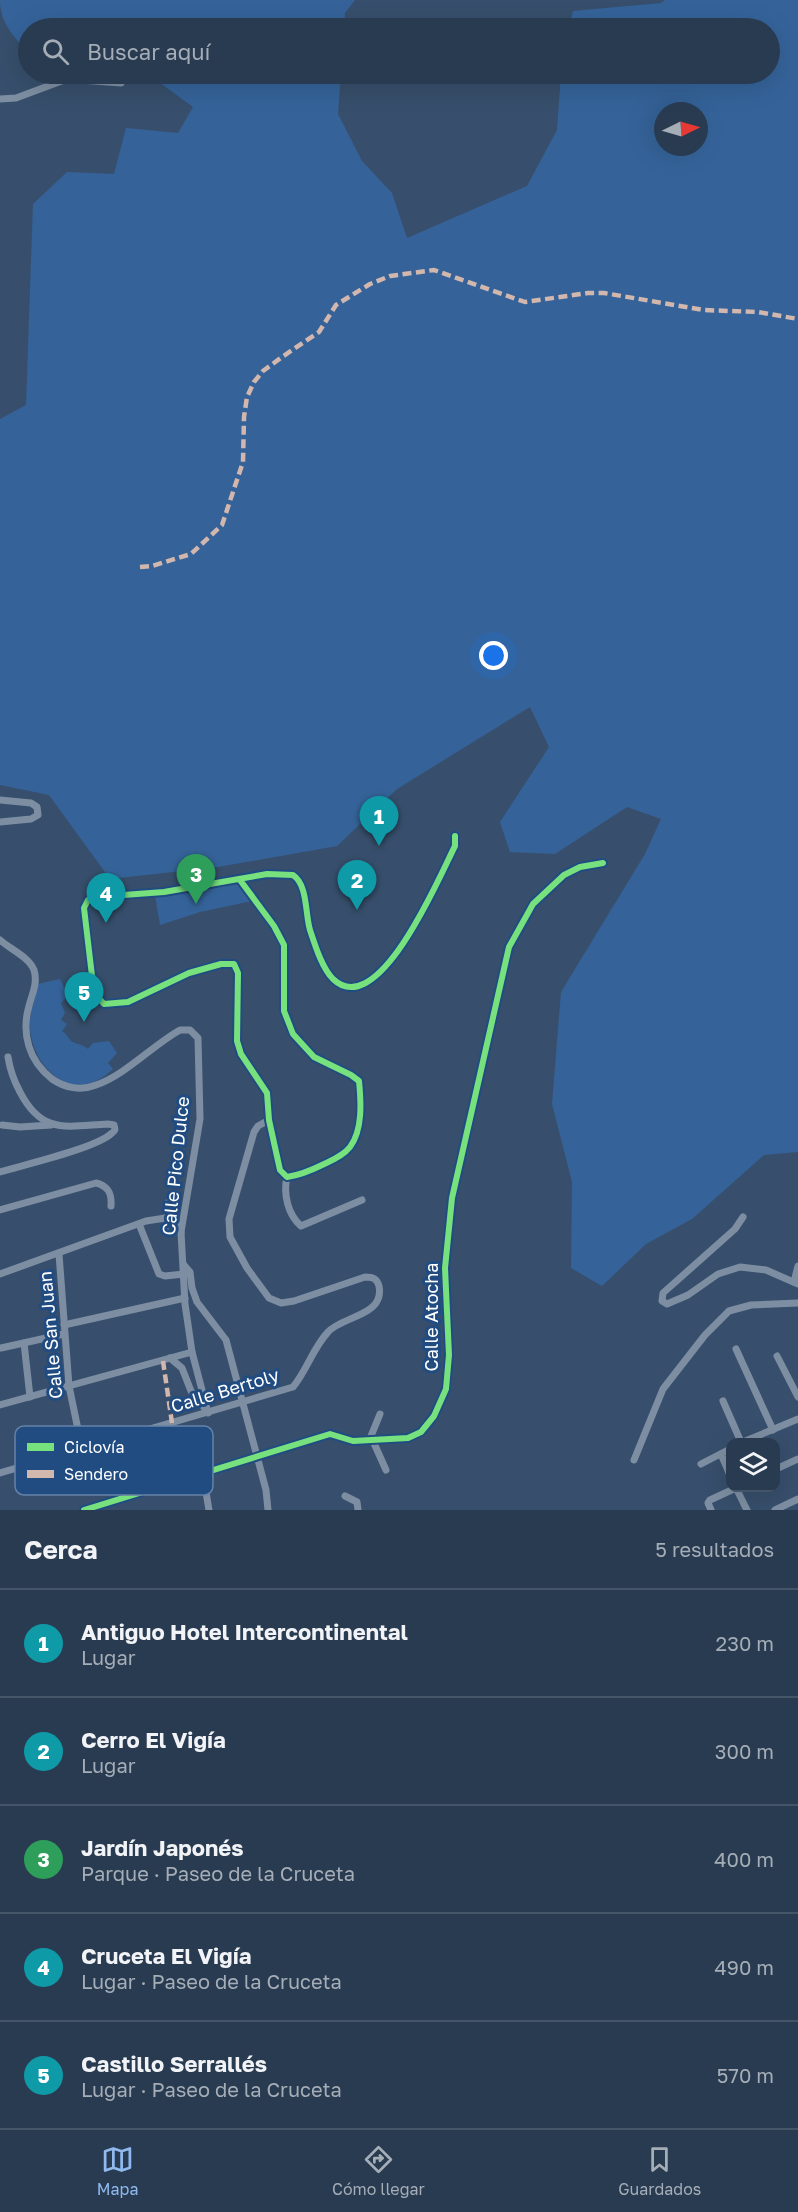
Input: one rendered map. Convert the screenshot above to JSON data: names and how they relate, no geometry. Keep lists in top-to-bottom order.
{
  "streets": {
    "street": [
      "Calle Pico Dulce",
      "Calle Atocha",
      "Calle San Juan",
      "Calle Bertoly"
    ]
  },
  "crossings": [
    ["Calle Pico Dulce", "Calle Bertoly"]
  ],
  "legend": ["Ciclovía", "Sendero"],
  "north": "right",
  "page": {
    "search": "Buscar aquí",
    "pins": [
      "1",
      "3",
      "2",
      "4",
      "5"
    ],
    "heading": ["Cerca", "5 resultados"],
    "list": [
      {
        "mark": "1",
        "name": "Antiguo Hotel Intercontinental",
        "note": "Lugar",
        "value": "230 m"
      },
      {
        "mark": "2",
        "name": "Cerro El Vigía",
        "note": "Lugar",
        "value": "300 m"
      },
      {
        "mark": "3",
        "name": "Jardín Japonés",
        "note": "Parque · Paseo de la Cruceta",
        "value": "400 m"
      },
      {
        "mark": "4",
        "name": "Cruceta El Vigía",
        "note": "Lugar · Paseo de la Cruceta",
        "value": "490 m"
      },
      {
        "mark": "5",
        "name": "Castillo Serrallés",
        "note": "Lugar · Paseo de la Cruceta",
        "value": "570 m"
      }
    ],
    "nav": ["Mapa", "Cómo llegar", "Guardados"]
  }
}
